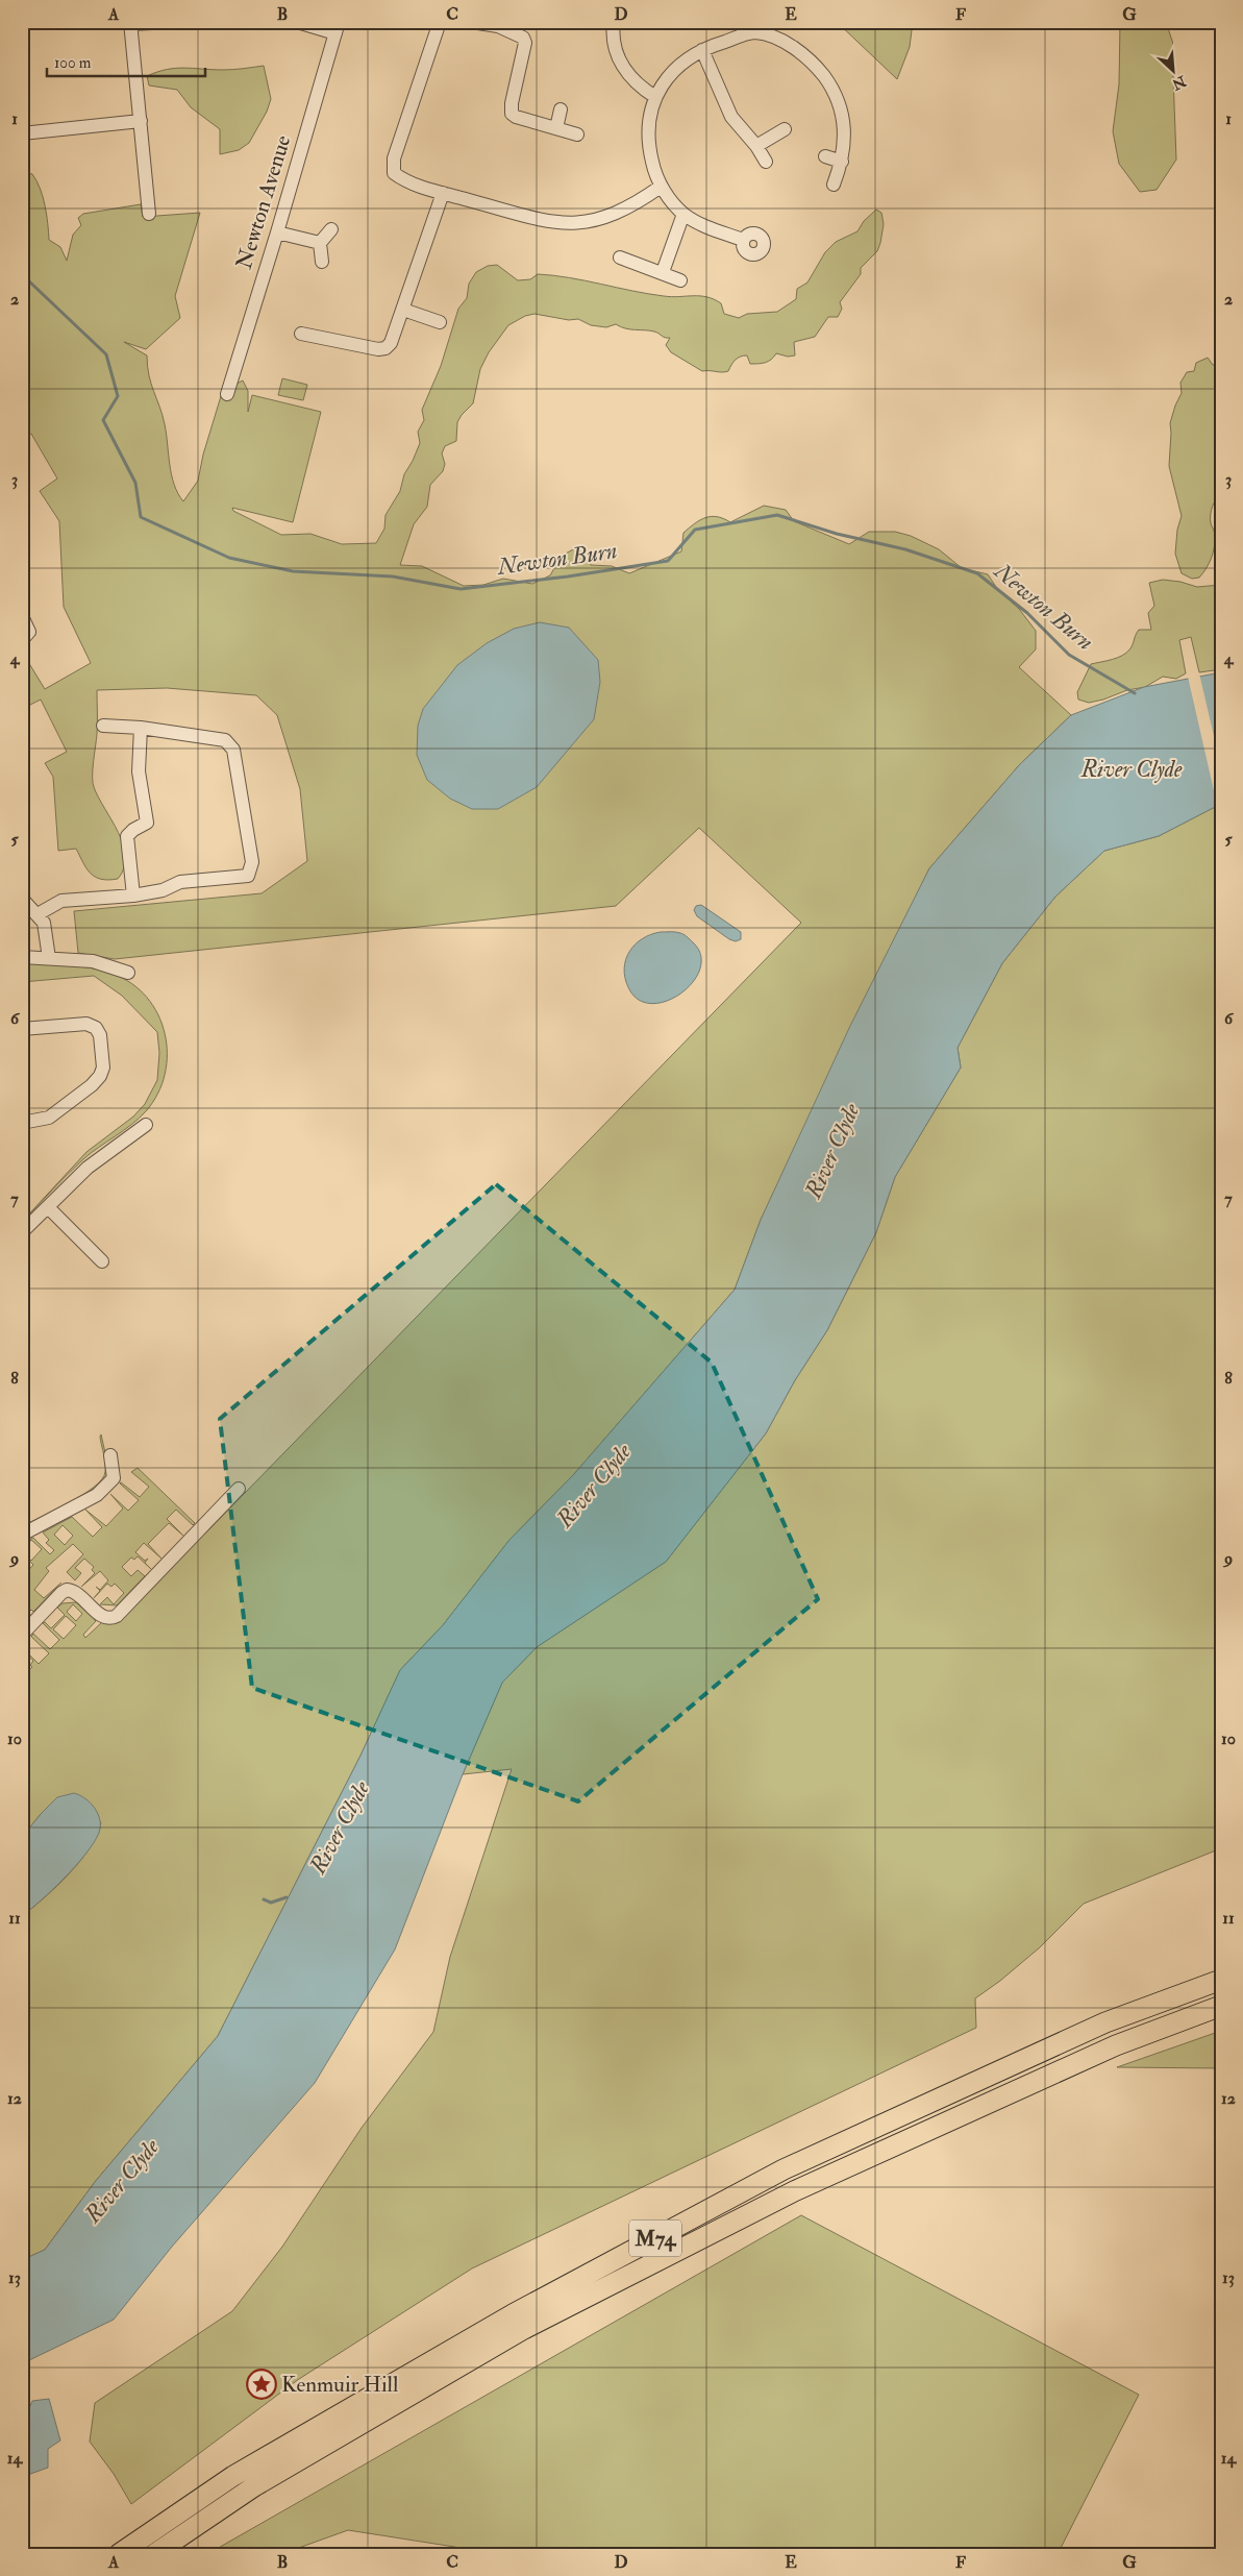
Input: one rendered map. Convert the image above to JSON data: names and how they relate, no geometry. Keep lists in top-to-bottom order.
{
  "streets": {
    "highway": ["M74"],
    "street": ["Newton Avenue"]
  },
  "water": ["Newton Burn", "River Clyde"],
  "places": {
    "place": ["Kenmuir Hill"]
  },
  "scale_bar": "100 m",
  "north": "bottom right",
  "grid": {
    "columns": [
      "A",
      "B",
      "C",
      "D",
      "E",
      "F",
      "G"
    ],
    "rows": [
      "1",
      "2",
      "3",
      "4",
      "5",
      "6",
      "7",
      "8",
      "9",
      "10",
      "11",
      "12",
      "13",
      "14"
    ]
  }
}
